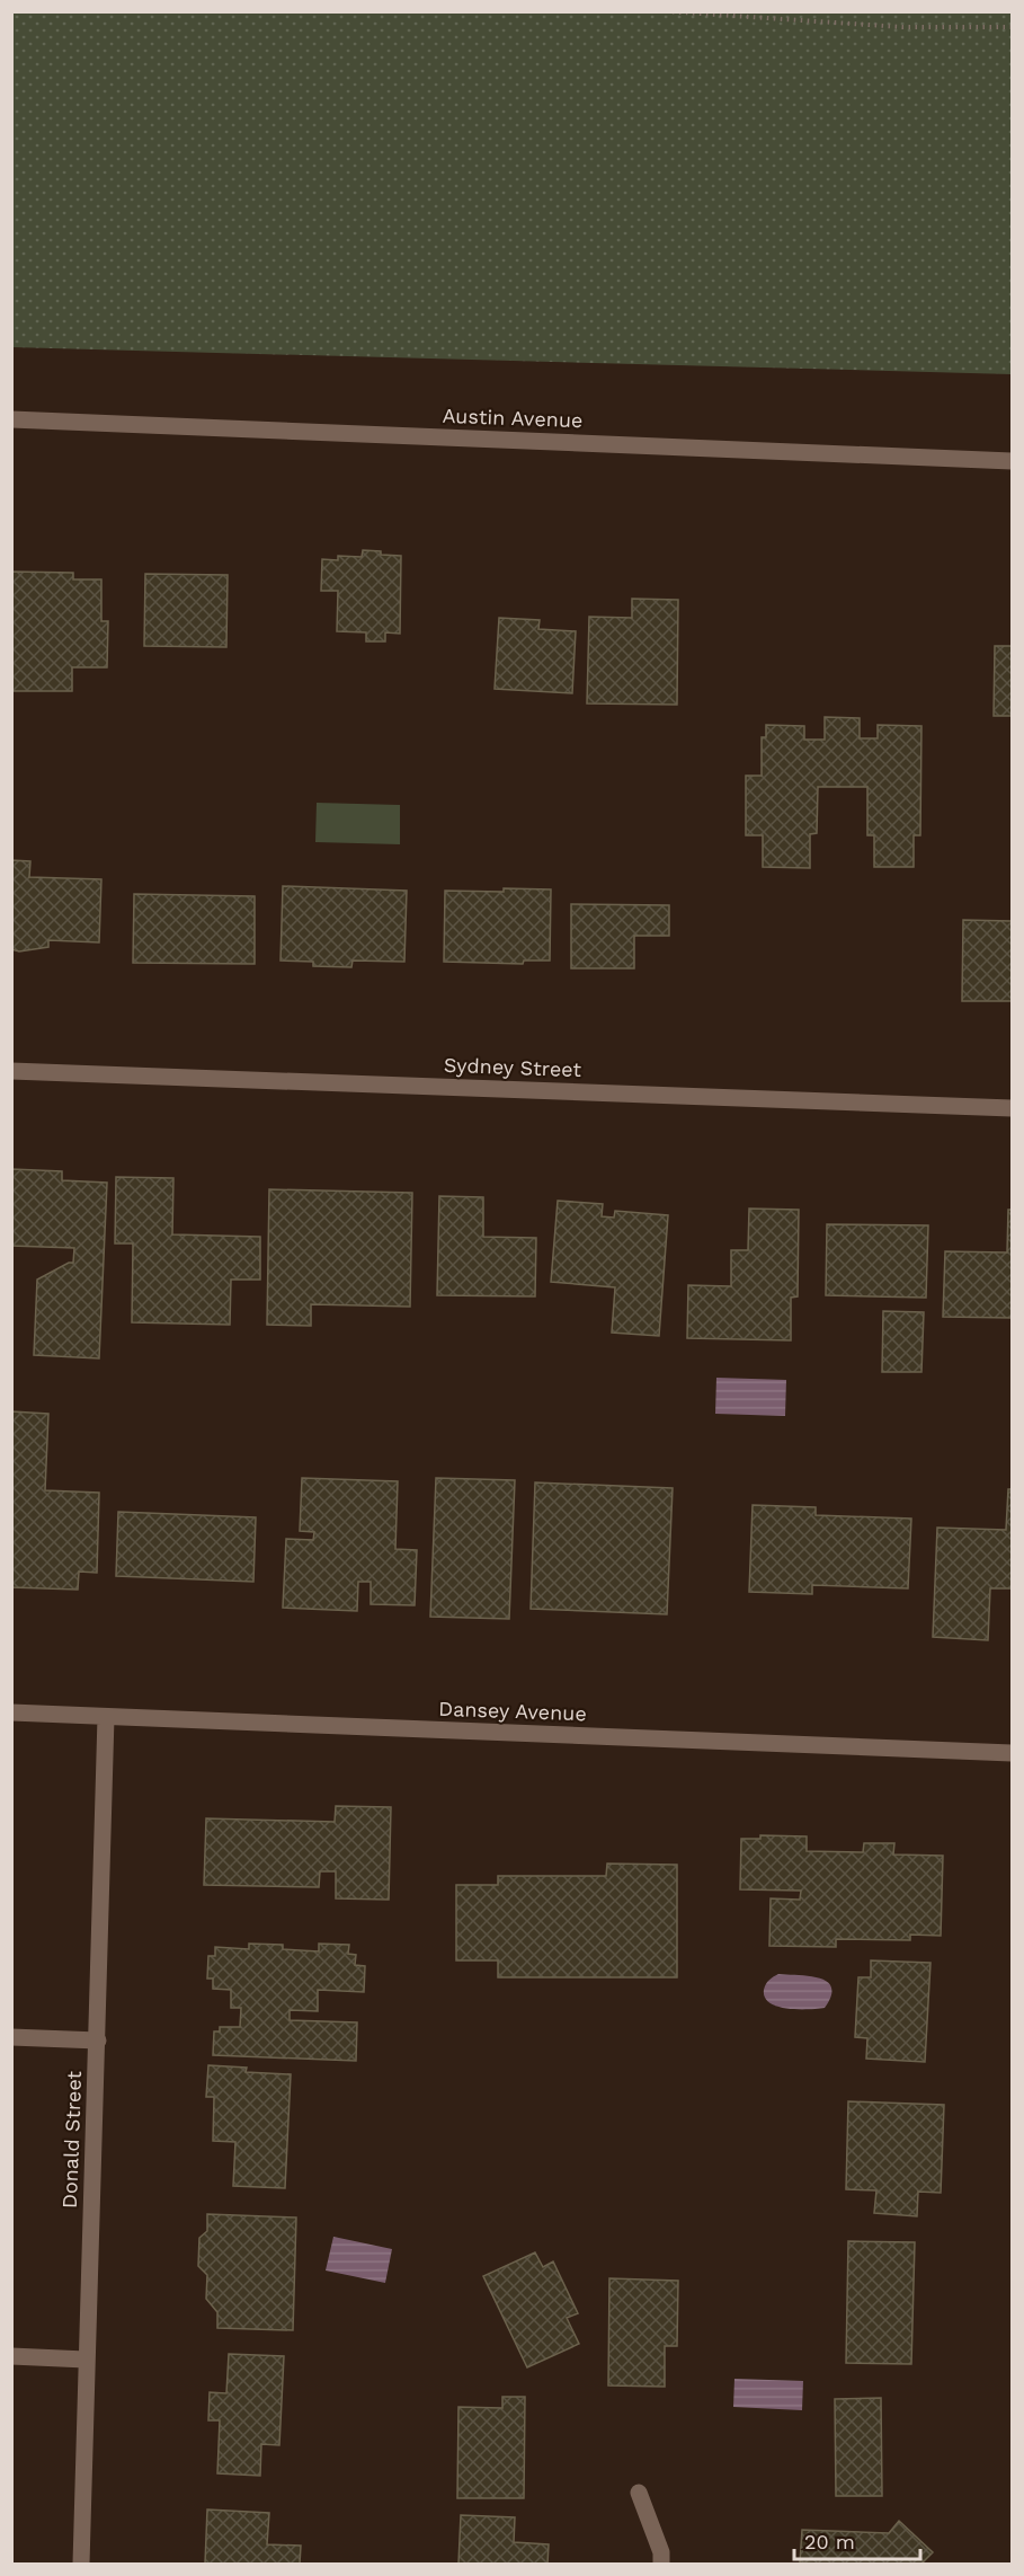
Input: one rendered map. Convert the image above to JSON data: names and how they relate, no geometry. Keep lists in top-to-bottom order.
{
  "streets": {
    "street": [
      "Austin Avenue",
      "Sydney Street",
      "Dansey Avenue",
      "Donald Street"
    ]
  },
  "crossings": [
    ["Dansey Avenue", "Donald Street"]
  ],
  "scale_bar": "20 m"
}
